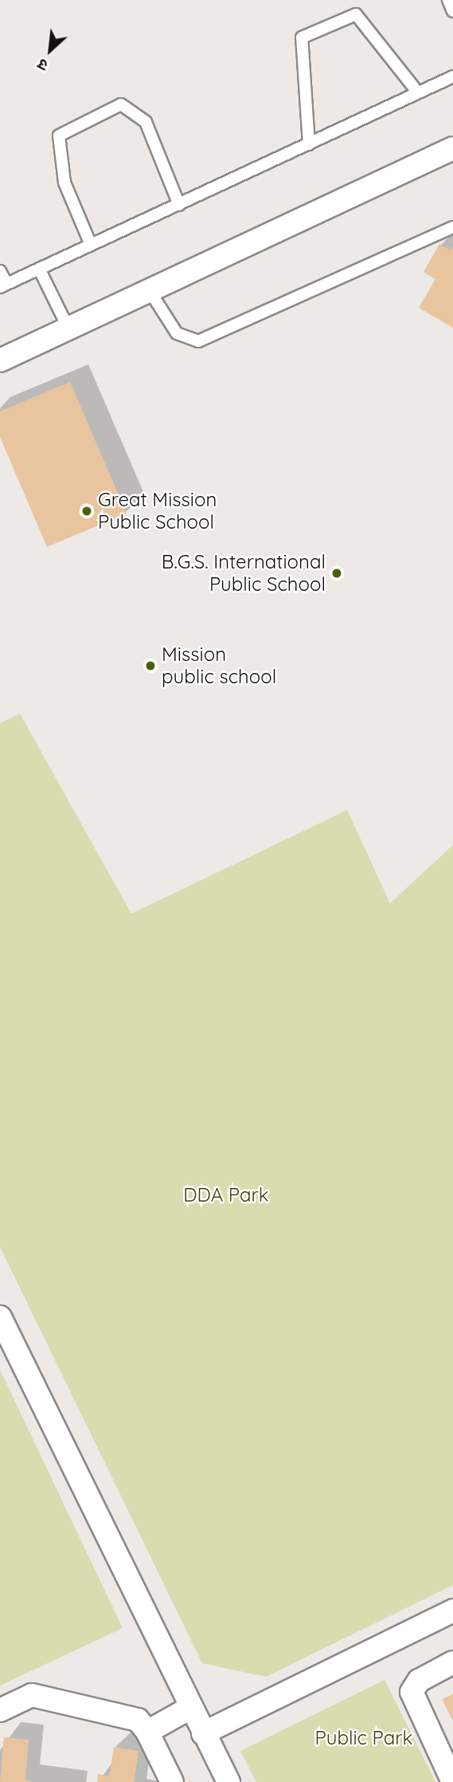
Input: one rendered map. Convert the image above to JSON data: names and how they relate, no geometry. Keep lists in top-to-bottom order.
{
  "parks": ["DDA Park", "Public Park"],
  "places": ["Great Mission Public School", "B.G.S. International Public School", "Mission public school"],
  "north": "bottom left"
}
